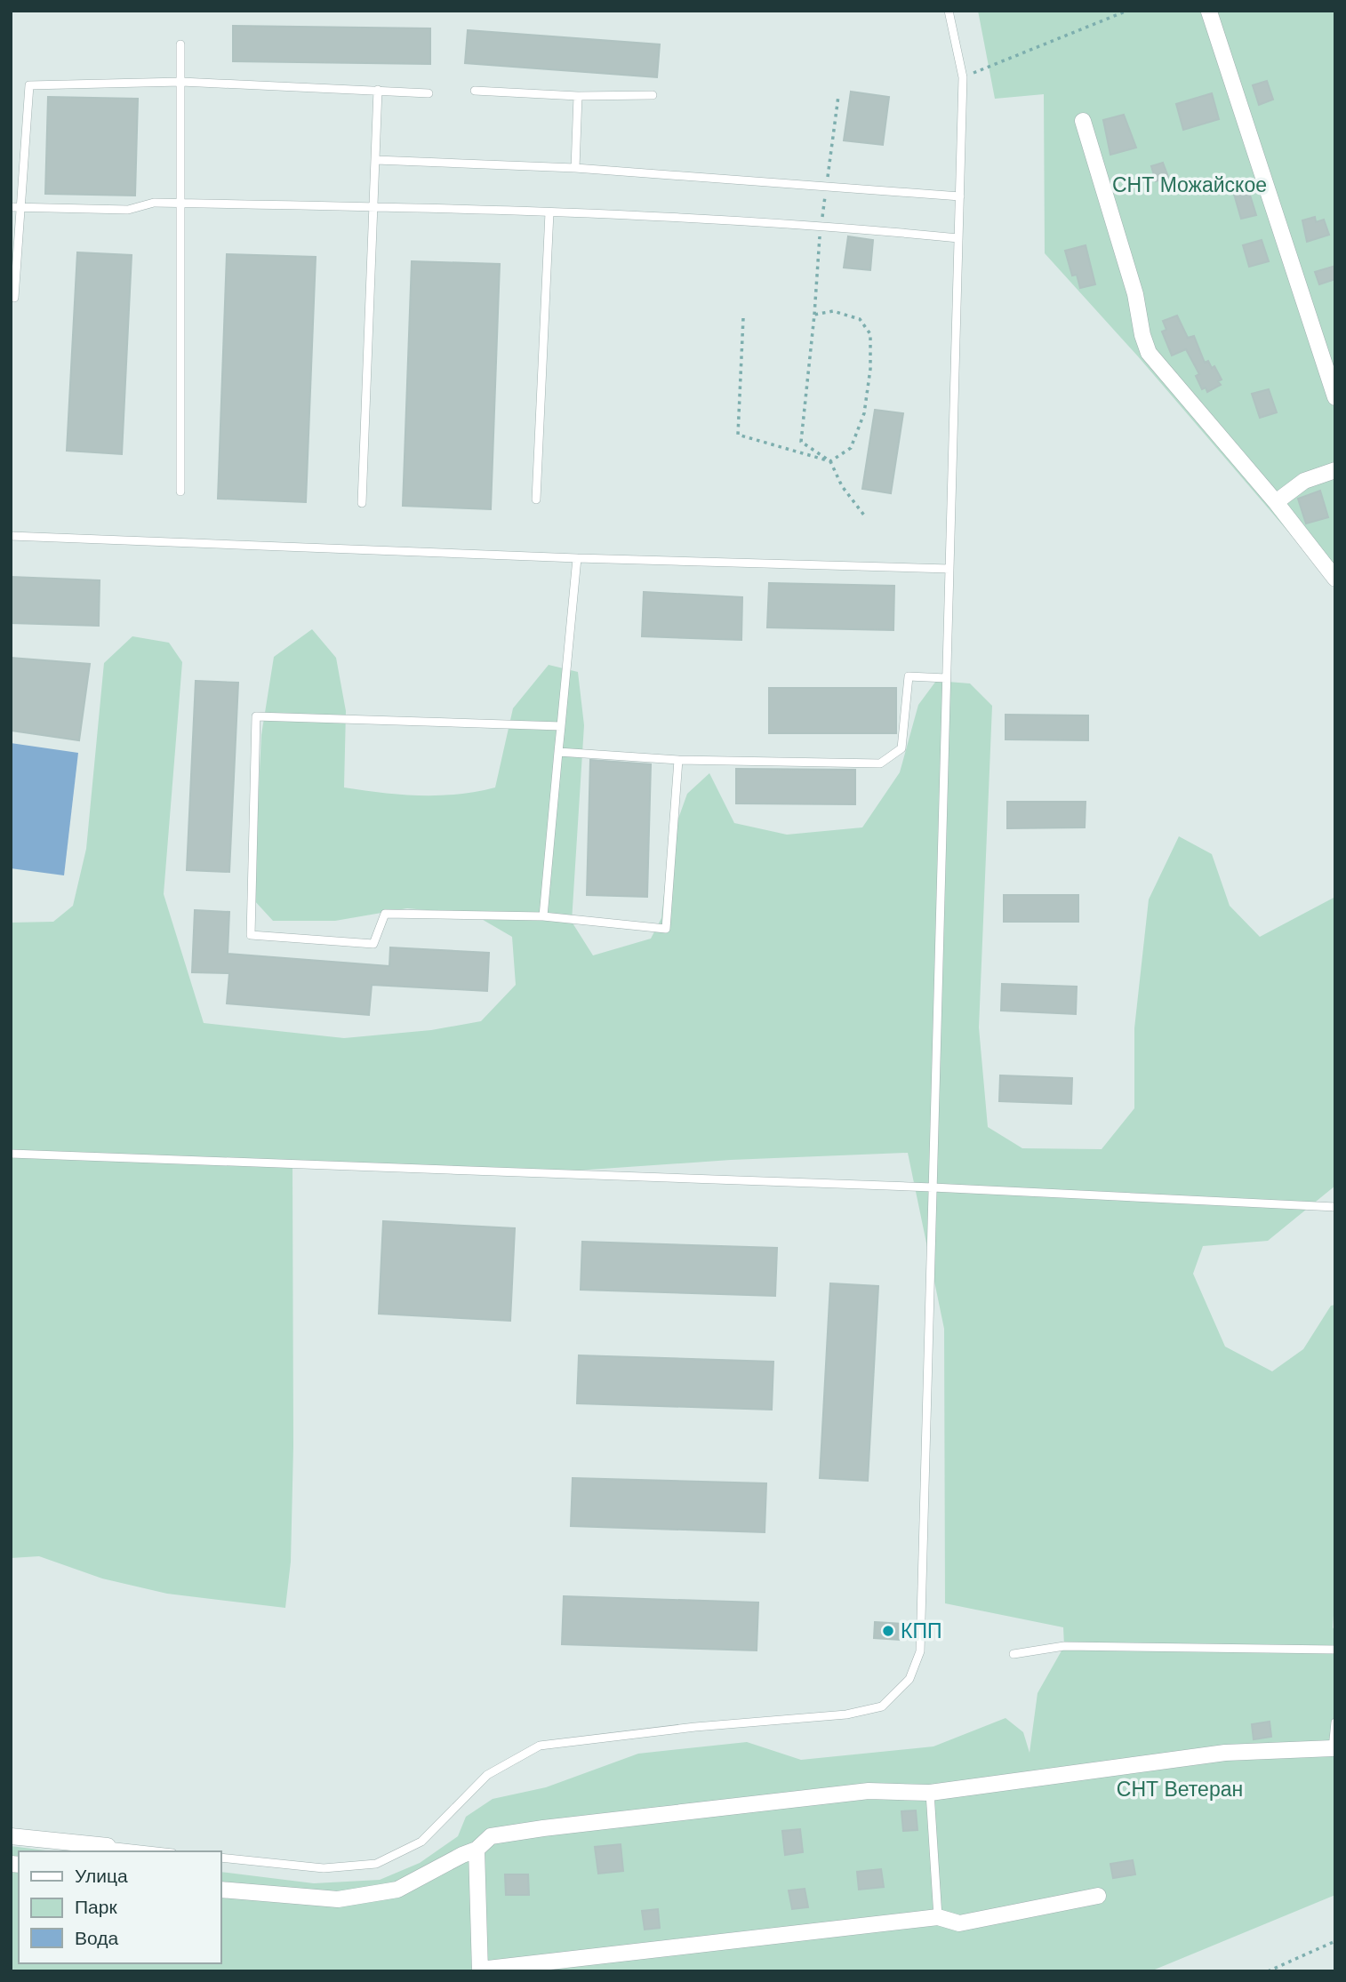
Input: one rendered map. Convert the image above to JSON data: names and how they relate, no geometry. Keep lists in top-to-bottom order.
{
  "parks": ["СНТ Можайское", "СНТ Ветеран"],
  "places": ["КПП"],
  "legend": ["Улица", "Парк", "Вода"]
}
